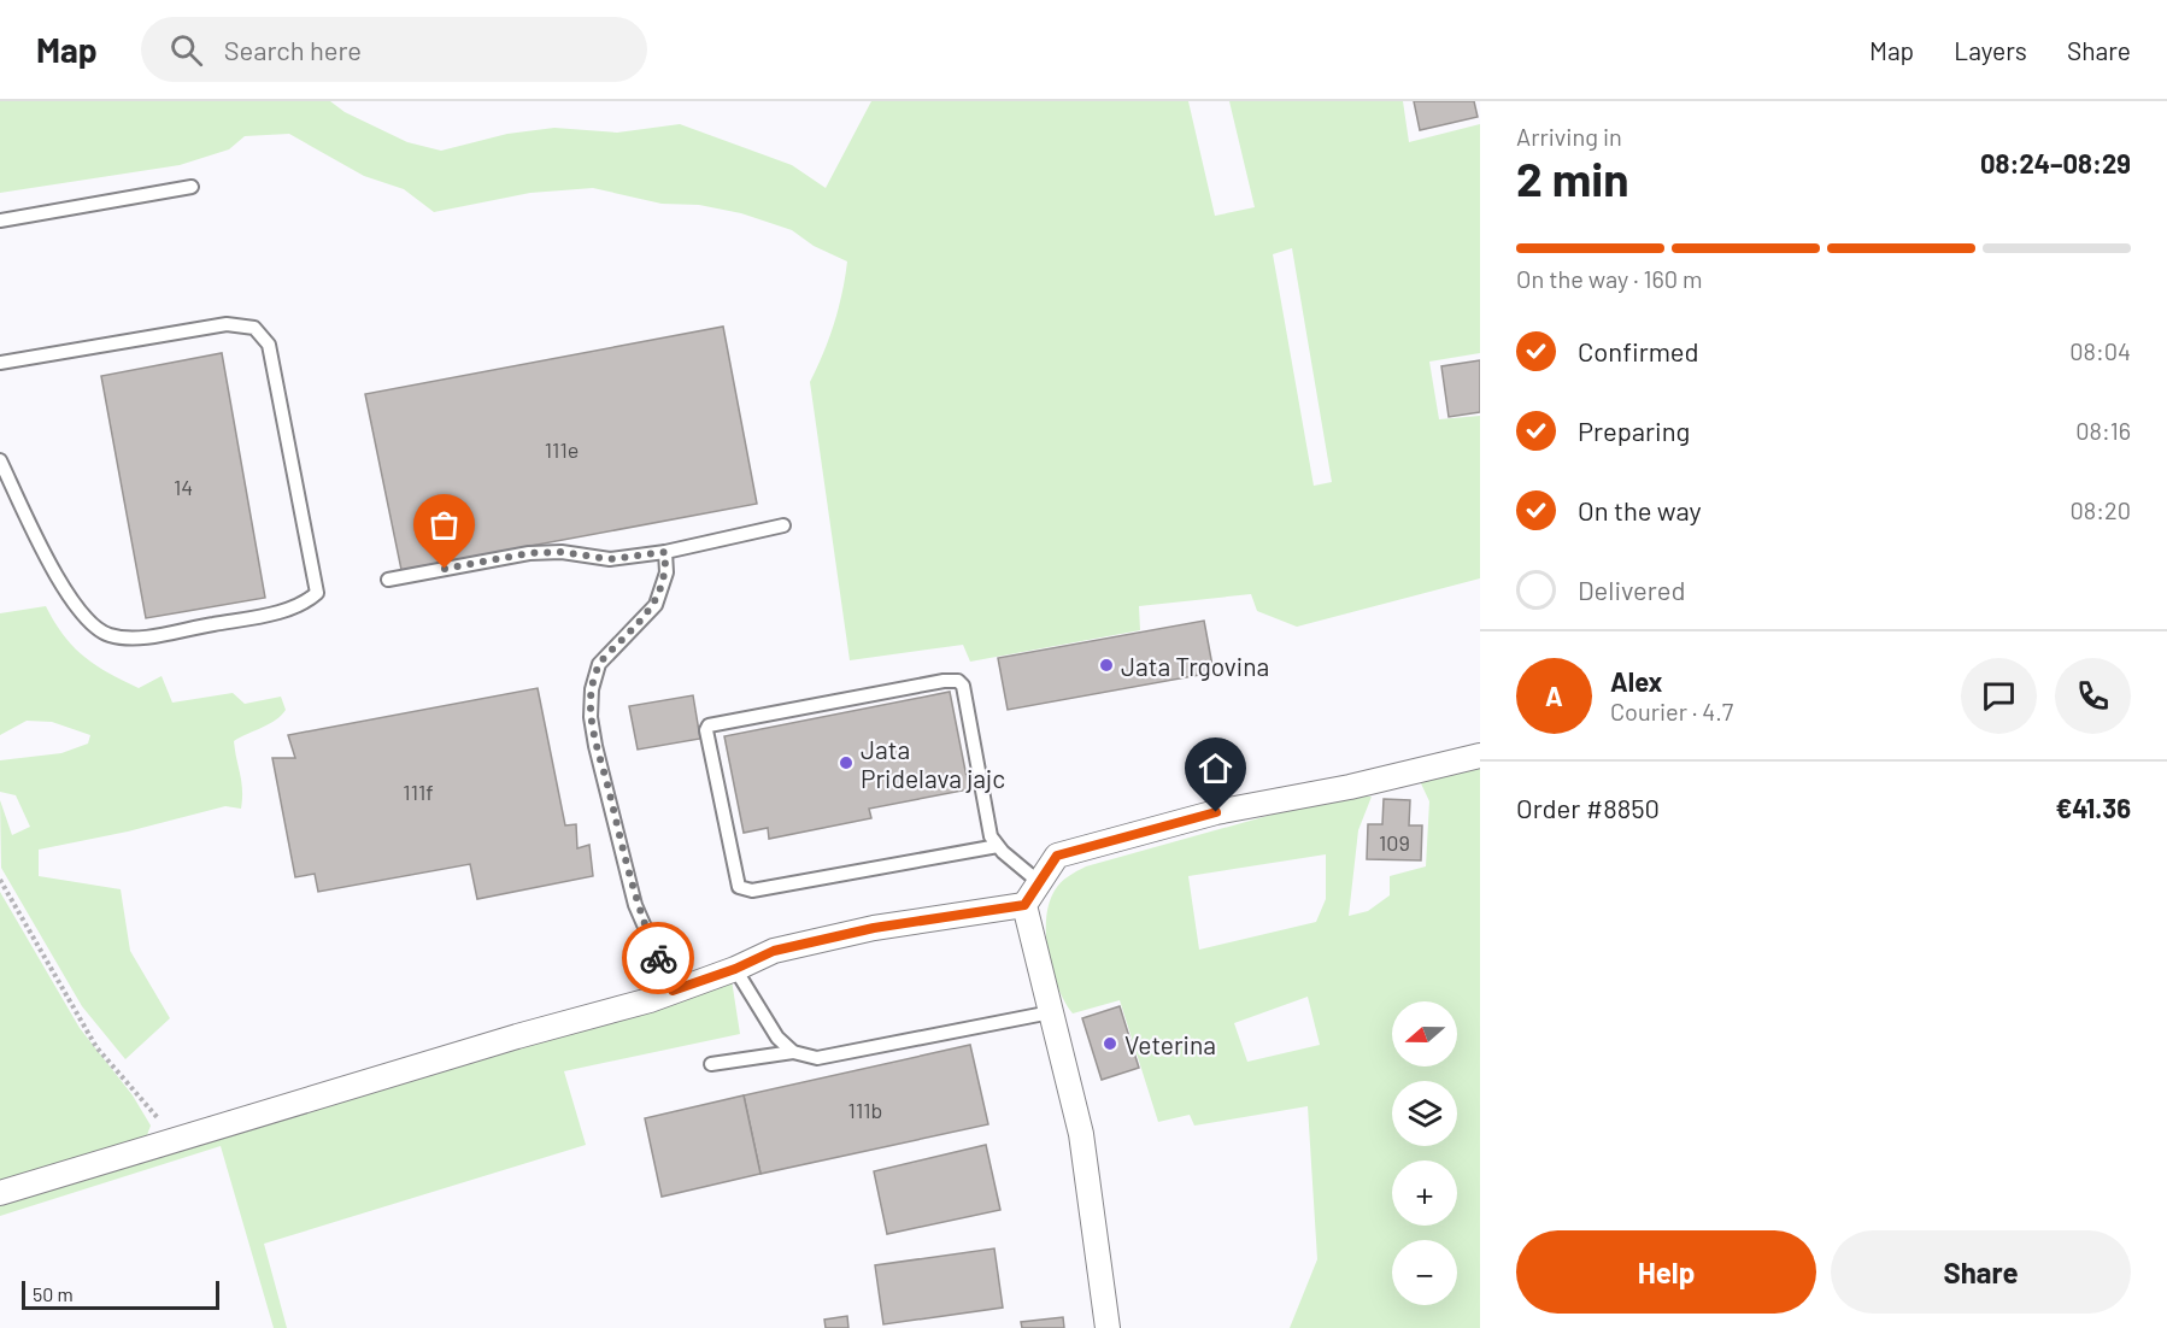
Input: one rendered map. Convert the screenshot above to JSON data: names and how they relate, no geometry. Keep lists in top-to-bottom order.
{
  "places": ["Jata Trgovina", "Jata Pridelava jajc", "Veterina"],
  "house_numbers": [
    "111e",
    "14",
    "111f",
    "109",
    "111b"
  ],
  "scale_bar": "50 m",
  "north": "left",
  "page": {
    "header": "Map",
    "search": "Search here",
    "nav": ["Map", "Layers", "Share"],
    "heading": ["2 min", "Arriving in", "08:24–08:29"],
    "panel": [
      "Alex",
      "Courier · 4.7",
      "Order #8850",
      "€41.36"
    ],
    "bar": "On the way · 160 m",
    "list": [
      ["Confirmed", "08:04"],
      ["Preparing", "08:16"],
      ["On the way", "08:20"],
      "Delivered"
    ],
    "round": "A",
    "map_buttons": ["+", "−"],
    "buttons": ["Help", "Share"],
    "scale": "50 m"
  }
}
